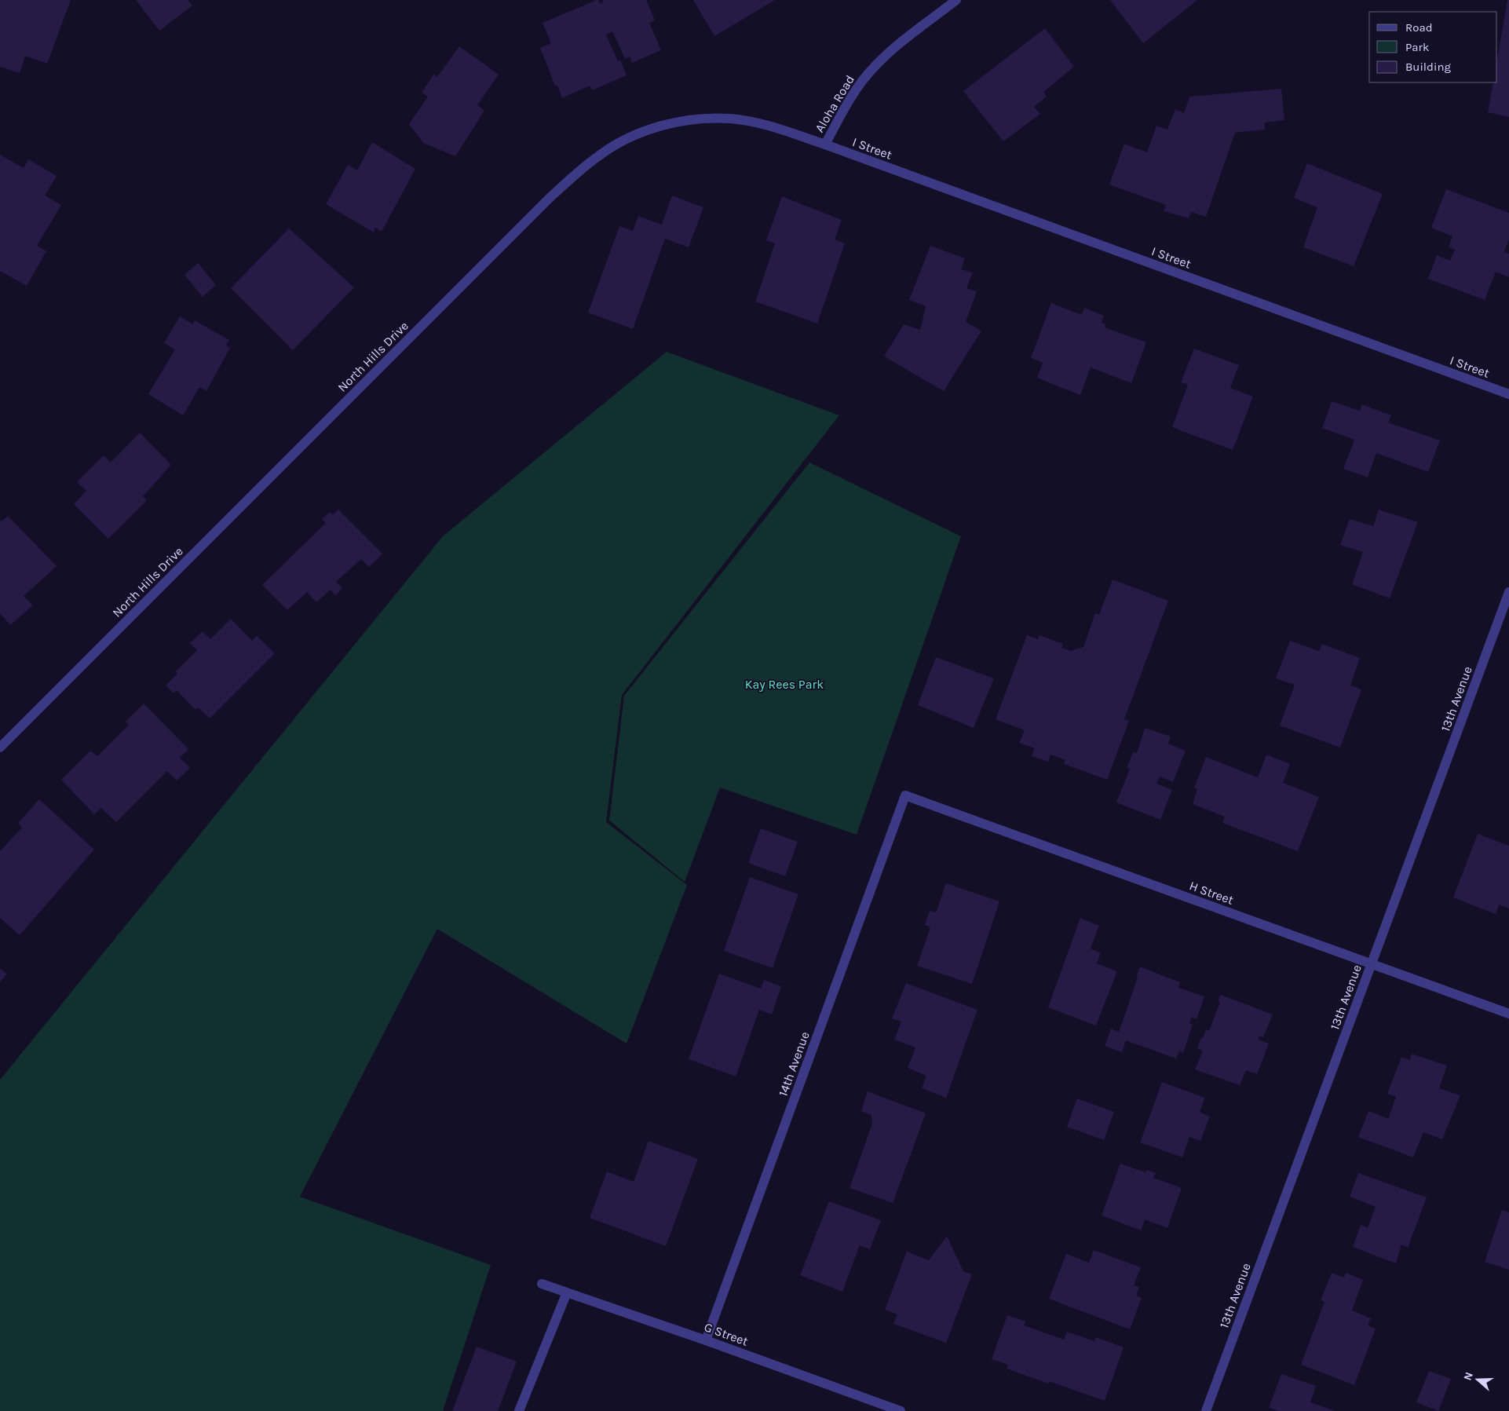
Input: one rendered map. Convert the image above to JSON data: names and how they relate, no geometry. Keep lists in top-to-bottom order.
{
  "streets": {
    "street": [
      "Aloha Road",
      "I Street",
      "North Hills Drive",
      "13th Avenue",
      "H Street",
      "14th Avenue",
      "G Street"
    ]
  },
  "crossings": [
    ["Aloha Road", "I Street"],
    ["Aloha Road", "North Hills Drive"],
    ["I Street", "North Hills Drive"],
    ["13th Avenue", "H Street"],
    ["H Street", "14th Avenue"],
    ["14th Avenue", "G Street"]
  ],
  "parks": ["Kay Rees Park"],
  "legend": ["Road", "Park", "Building"],
  "north": "left"
}
